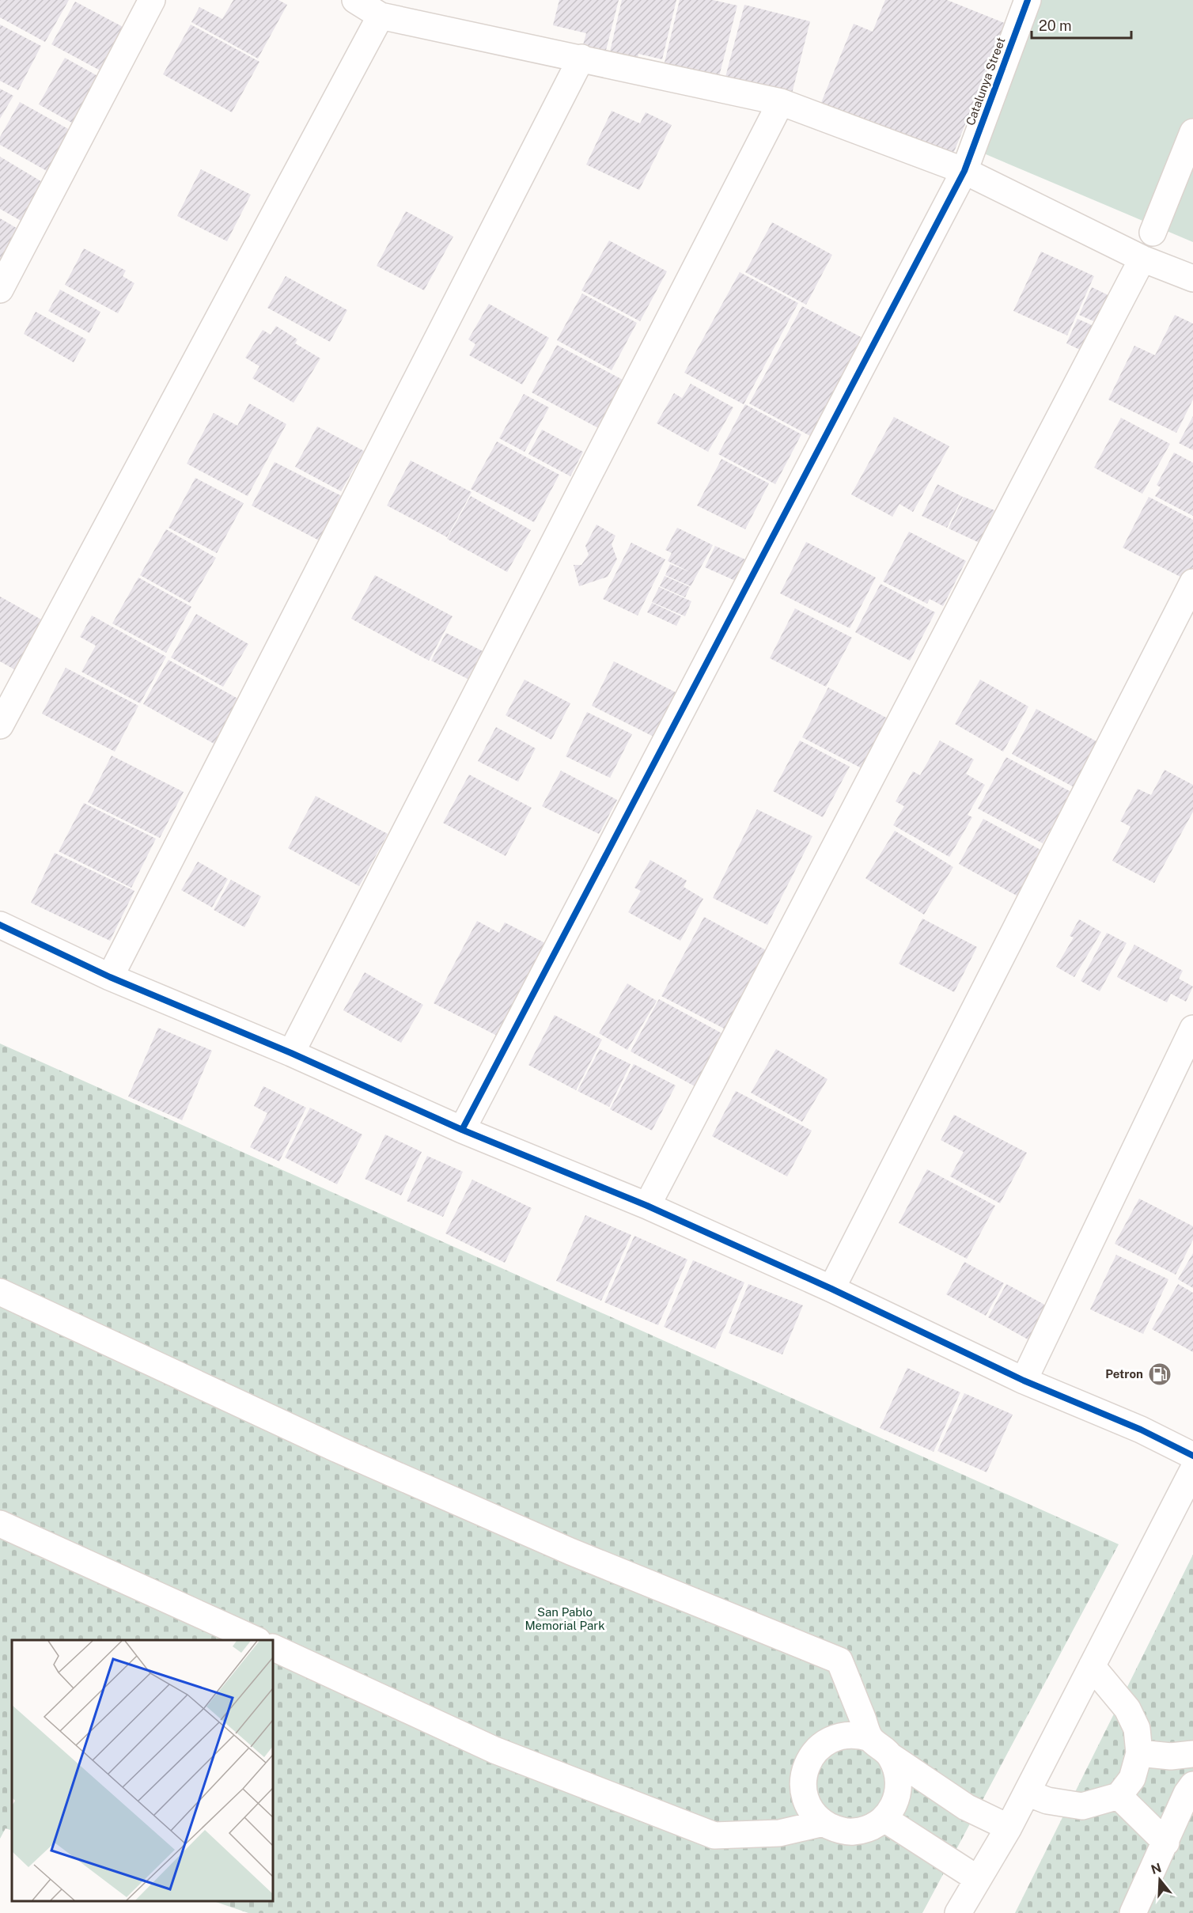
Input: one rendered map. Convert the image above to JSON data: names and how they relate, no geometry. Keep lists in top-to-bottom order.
{
  "streets": {
    "street": ["Catalunya Street"]
  },
  "parks": ["San Pablo Memorial Park"],
  "places": {
    "fuel station": ["Petron"]
  },
  "scale_bar": "20 m",
  "north": "top"
}
